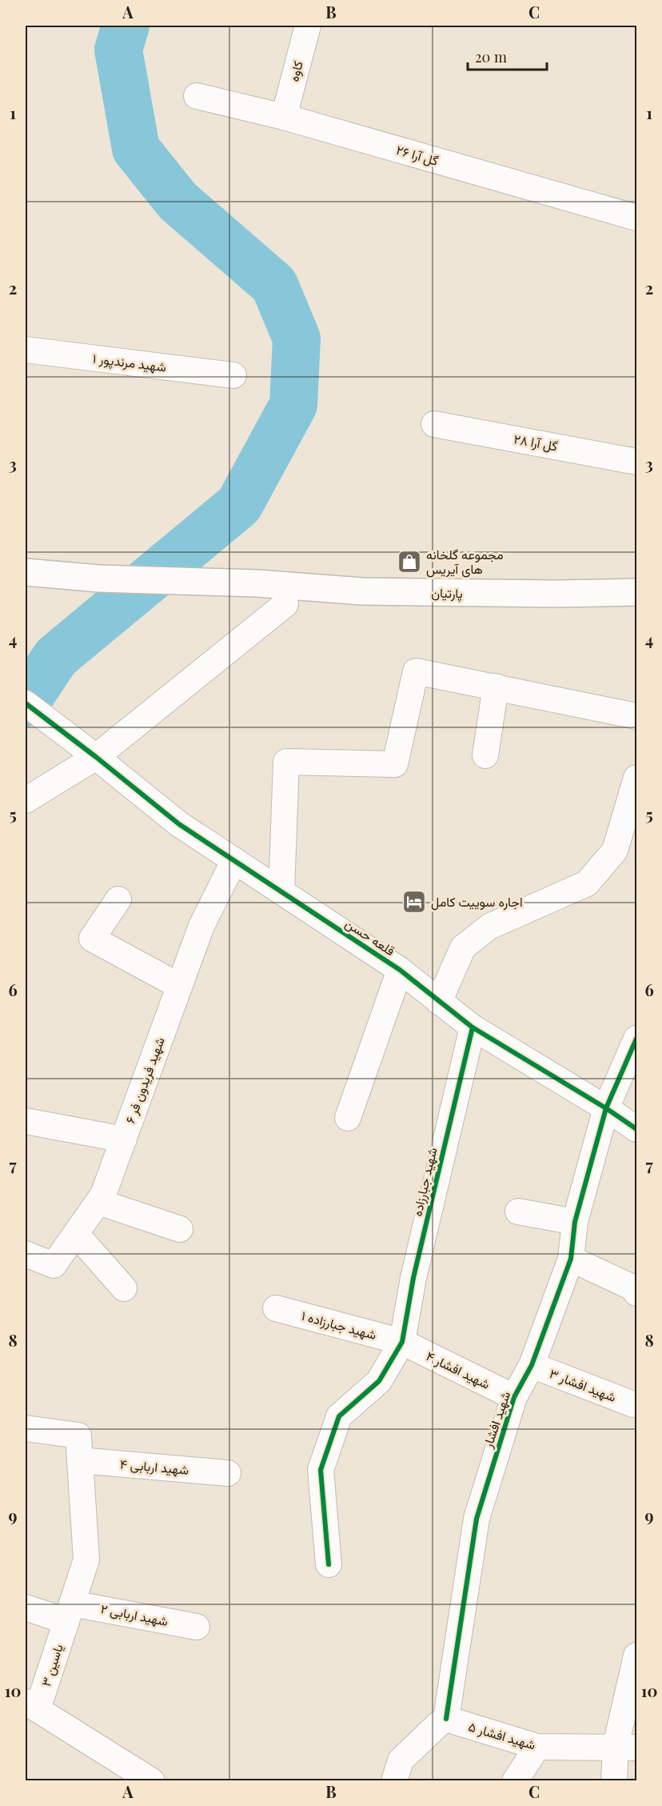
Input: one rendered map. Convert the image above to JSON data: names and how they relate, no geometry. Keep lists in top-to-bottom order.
{
  "streets": {
    "main road": ["پارتیان"],
    "street": [
      "کاوه",
      "۲۶ گل آرا",
      "شهید مرندپور ۱",
      "۲۸ گل آرا",
      "قلعه حسن",
      "شهید فریدون فر ۶",
      "شهید جبارزاده",
      "۱ شهید جبارزاده",
      "۴ شهید افشار",
      "۳ شهید افشار",
      "شهید افشار",
      "شهید اربابی ۴",
      "شهید اربابی ۲",
      "یاسین ۳",
      "۵ شهید افشار"
    ]
  },
  "crossings": [
    ["کاوه", "۲۶ گل آرا"],
    ["قلعه حسن", "شهید فریدون فر ۶"],
    ["قلعه حسن", "شهید جبارزاده"],
    ["قلعه حسن", "شهید افشار"],
    ["شهید جبارزاده", "۱ شهید جبارزاده"],
    ["شهید جبارزاده", "۴ شهید افشار"],
    ["۱ شهید جبارزاده", "۴ شهید افشار"],
    ["۴ شهید افشار", "شهید افشار"],
    ["۳ شهید افشار", "شهید افشار"],
    ["شهید افشار", "۵ شهید افشار"],
    ["شهید اربابی ۴", "یاسین ۳"],
    ["شهید اربابی ۲", "یاسین ۳"]
  ],
  "places": {
    "shop": ["مجموعه گلخانه های آیریس"],
    "hotel": ["اجاره سوییت کامل"]
  },
  "scale_bar": "20 m",
  "grid": {
    "columns": ["A", "B", "C"],
    "rows": [
      "1",
      "2",
      "3",
      "4",
      "5",
      "6",
      "7",
      "8",
      "9",
      "10"
    ]
  }
}
